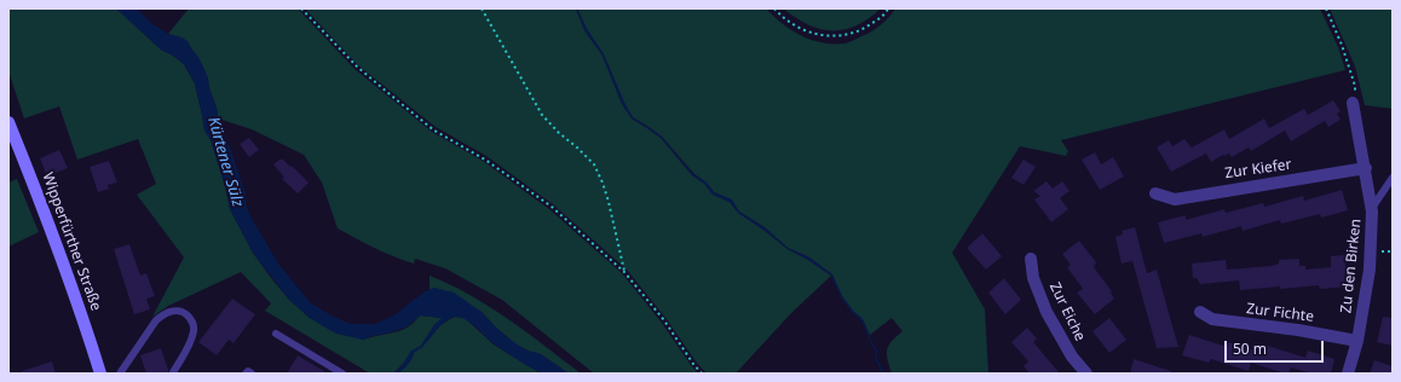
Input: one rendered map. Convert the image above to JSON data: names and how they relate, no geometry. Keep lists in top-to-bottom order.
{
  "streets": {
    "main road": ["Wipperfürther Straße"],
    "street": [
      "Zur Kiefer",
      "Zu den Birken",
      "Zur Eiche",
      "Zur Fichte"
    ]
  },
  "crossings": [
    ["Zur Kiefer", "Zu den Birken"],
    ["Zu den Birken", "Zur Fichte"]
  ],
  "water": ["Kürtener Sülz"],
  "scale_bar": "50 m"
}
